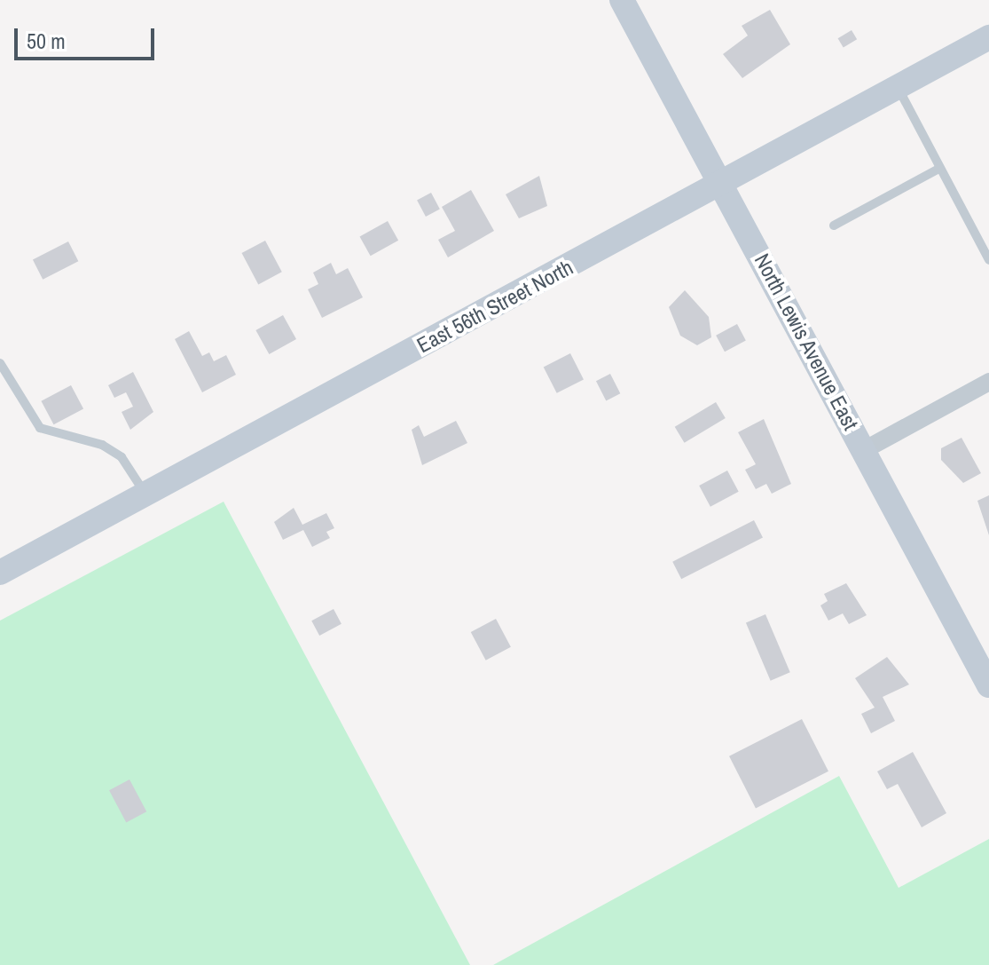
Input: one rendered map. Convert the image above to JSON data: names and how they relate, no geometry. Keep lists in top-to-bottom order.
{
  "streets": {
    "street": ["East 56th Street North", "North Lewis Avenue East"]
  },
  "crossings": [
    ["East 56th Street North", "North Lewis Avenue East"]
  ],
  "scale_bar": "50 m"
}
